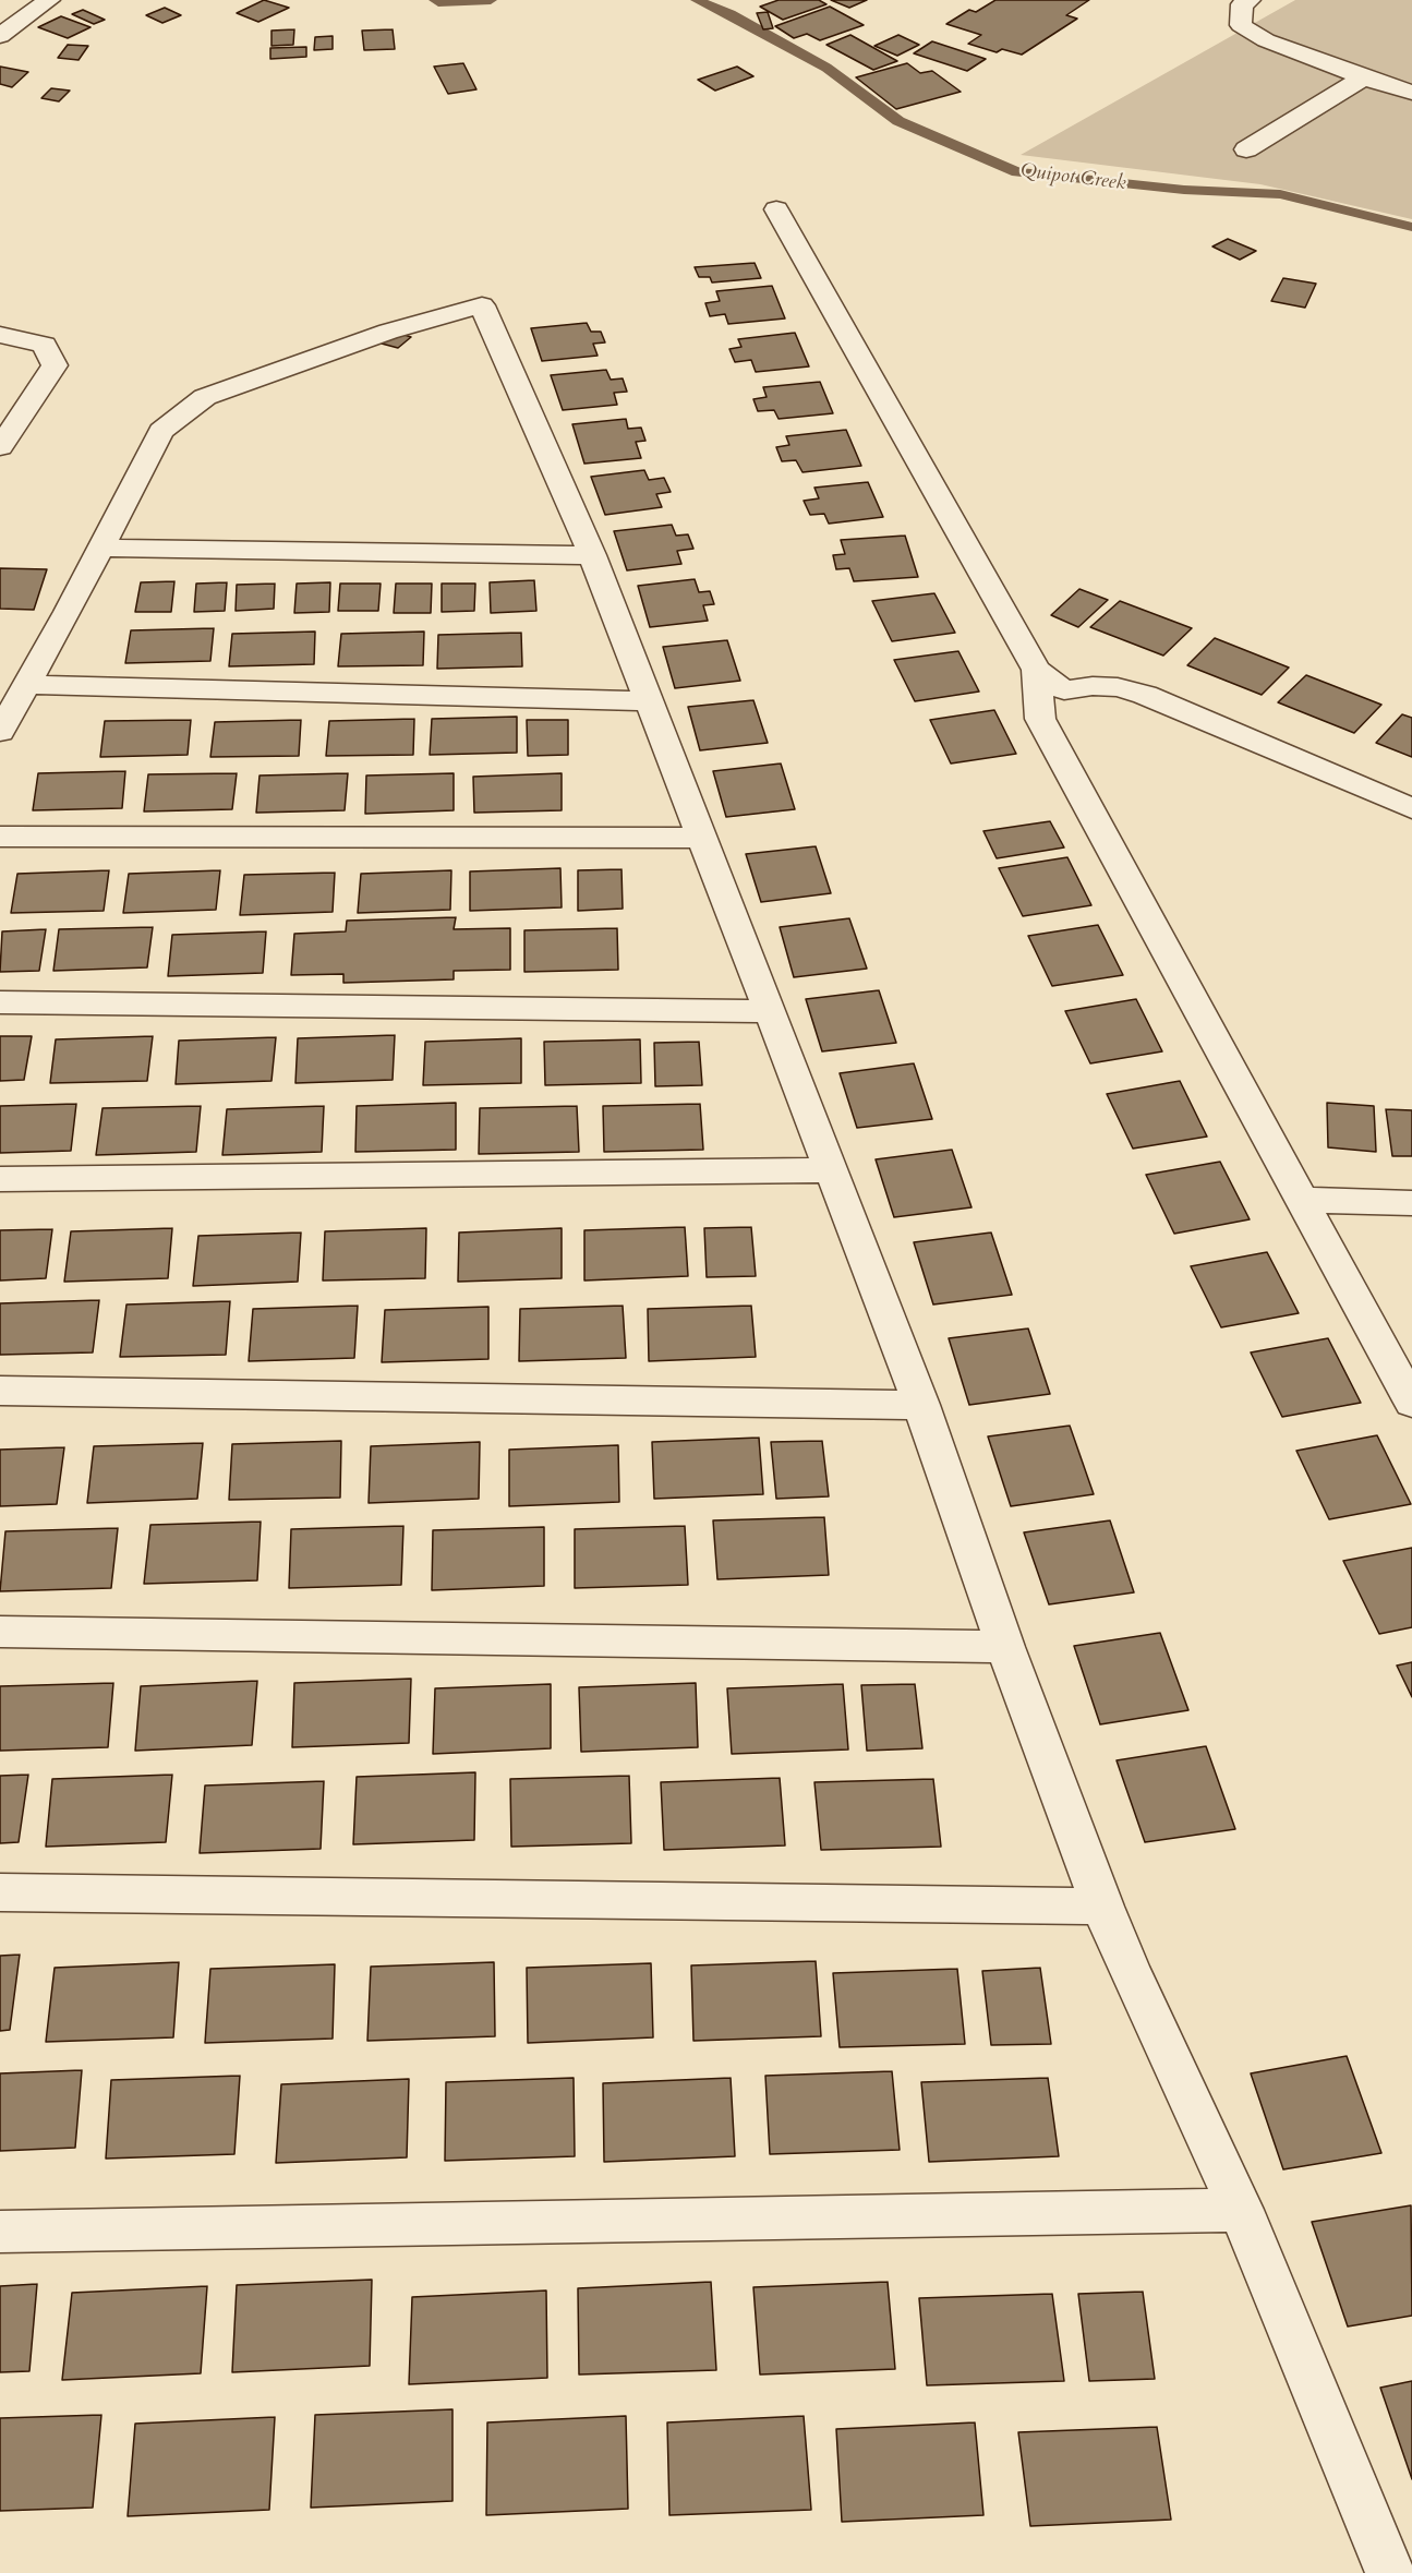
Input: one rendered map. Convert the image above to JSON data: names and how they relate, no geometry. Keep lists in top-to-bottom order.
{
  "water": ["Quipot Creek"]
}
